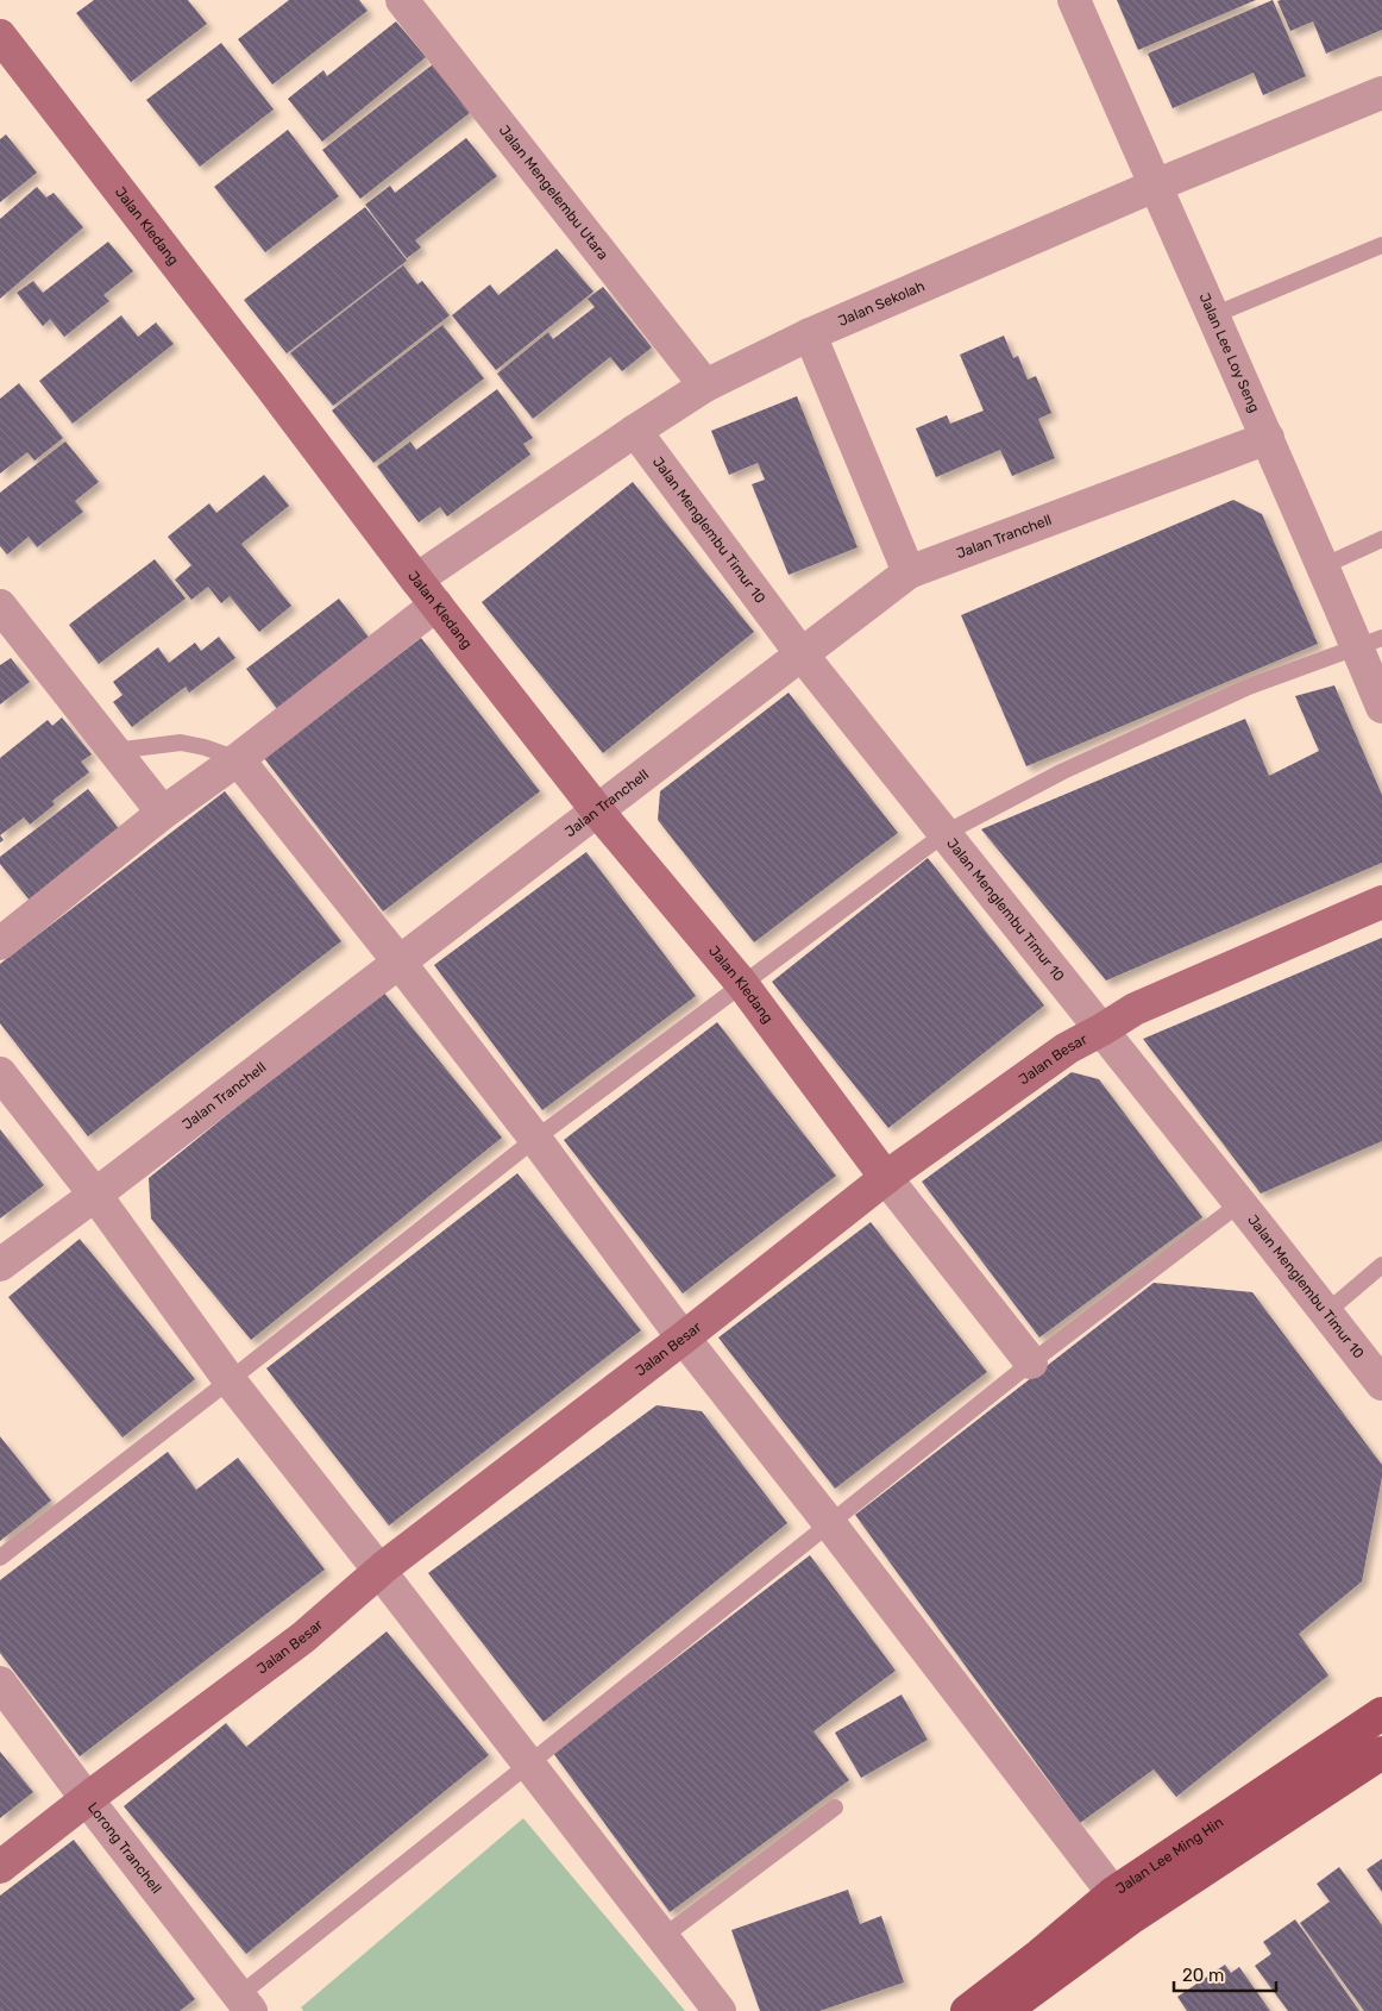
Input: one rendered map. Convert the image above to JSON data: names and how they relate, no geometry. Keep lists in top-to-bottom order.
{
  "streets": {
    "main road": ["Jalan Kledang", "Jalan Besar", "Jalan Lee Ming Hin"],
    "street": [
      "Jalan Mengelembu Utara",
      "Jalan Sekolah",
      "Jalan Lee Loy Seng",
      "Jalan Menglembu Timur 10",
      "Jalan Tranchell",
      "Lorong Tranchell"
    ]
  },
  "crossings": [
    ["Jalan Mengelembu Utara", "Jalan Sekolah"],
    ["Jalan Kledang", "Jalan Sekolah"],
    ["Jalan Kledang", "Jalan Tranchell"],
    ["Jalan Kledang", "Jalan Besar"],
    ["Jalan Sekolah", "Jalan Lee Loy Seng"],
    ["Jalan Sekolah", "Jalan Menglembu Timur 10"],
    ["Jalan Lee Loy Seng", "Jalan Tranchell"],
    ["Jalan Menglembu Timur 10", "Jalan Tranchell"],
    ["Jalan Menglembu Timur 10", "Jalan Besar"],
    ["Jalan Besar", "Lorong Tranchell"]
  ],
  "scale_bar": "20 m"
}
